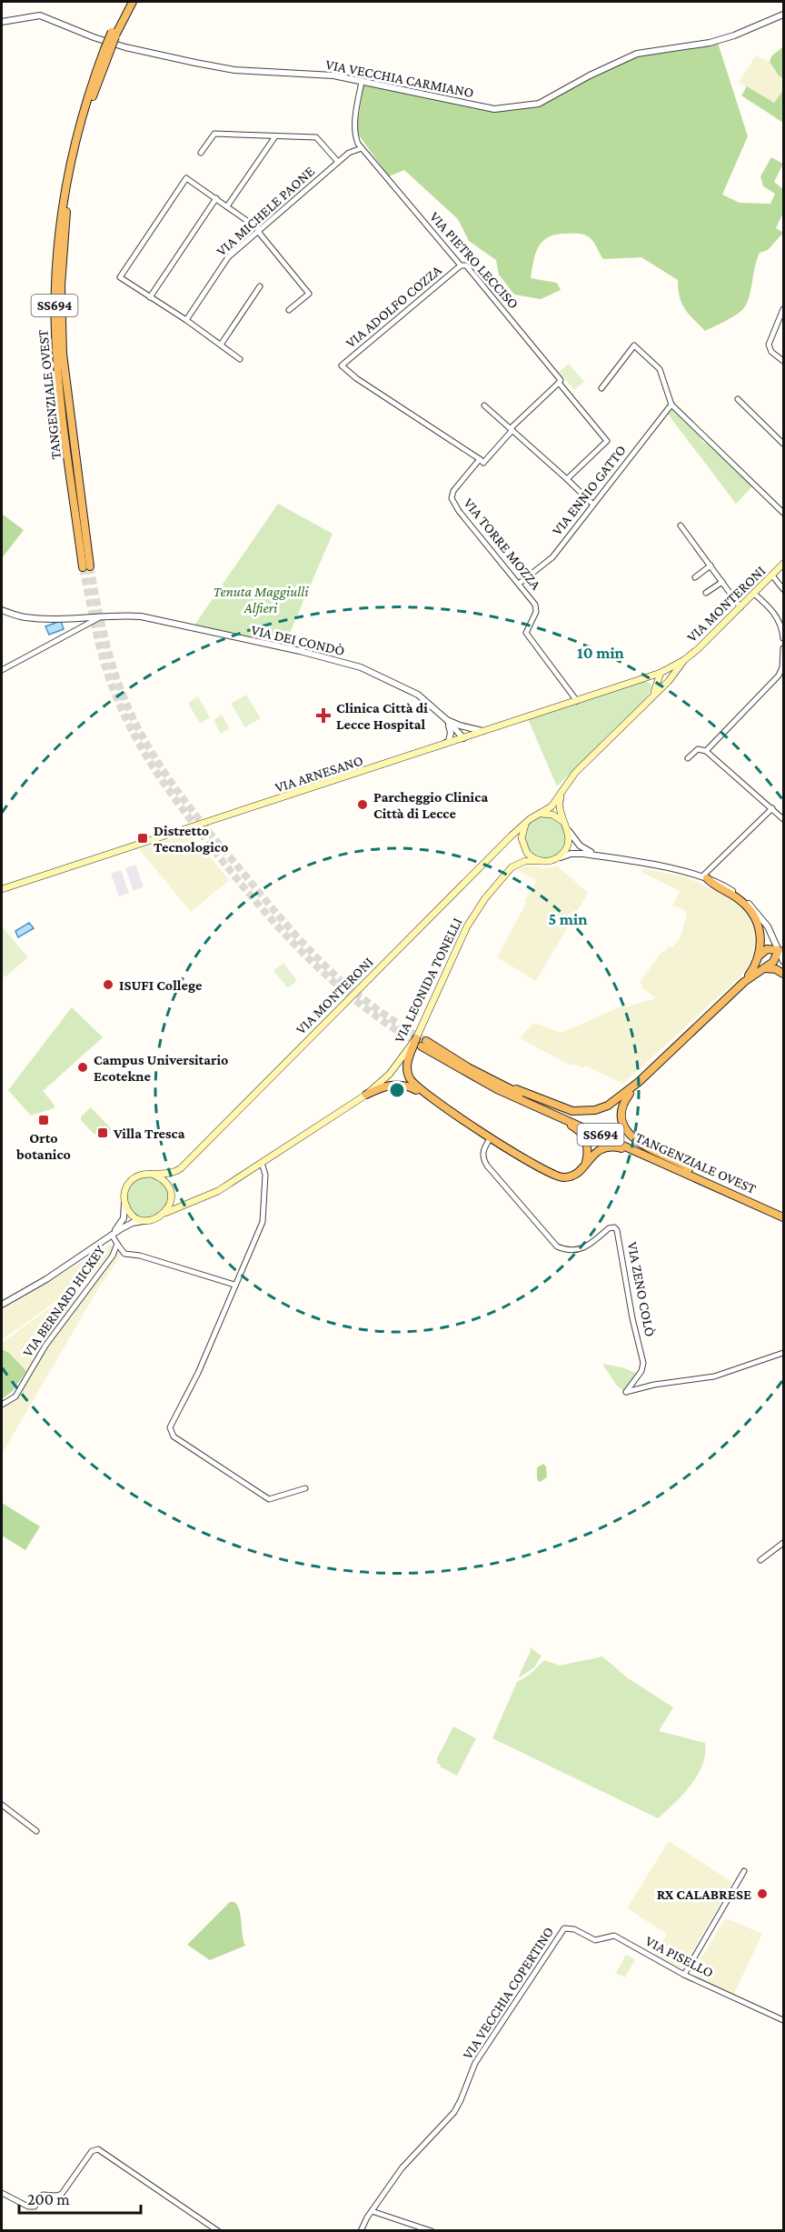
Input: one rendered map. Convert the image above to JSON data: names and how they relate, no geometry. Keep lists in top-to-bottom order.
{
  "streets": {
    "highway": ["SS694", "TANGENZIALE OVEST"],
    "main road": ["VIA MONTERONI", "VIA ARNESANO", "VIA LEONIDA TONELLI"],
    "street": [
      "VIA VECCHIA CARMIANO",
      "VIA MICHELE PAONE",
      "VIA PIETRO LECCISO",
      "VIA ADOLFO COZZA",
      "VIA ENNIO GATTO",
      "VIA TORRE MOZZA",
      "VIA DEI CONDÒ",
      "VIA ZENO COLÒ",
      "VIA BERNARD HICKEY",
      "VIA PISELLO",
      "VIA VECCHIA COPERTINO"
    ]
  },
  "crossings": [
    ["VIA VECCHIA CARMIANO", "VIA PIETRO LECCISO"],
    ["VIA MICHELE PAONE", "VIA PIETRO LECCISO"],
    ["VIA PIETRO LECCISO", "VIA ADOLFO COZZA"],
    ["VIA ADOLFO COZZA", "VIA TORRE MOZZA"],
    ["VIA ENNIO GATTO", "VIA TORRE MOZZA"],
    ["VIA TORRE MOZZA", "VIA ARNESANO"],
    ["VIA MONTERONI", "VIA ARNESANO"],
    ["VIA MONTERONI", "VIA LEONIDA TONELLI"],
    ["VIA DEI CONDÒ", "VIA ARNESANO"],
    ["VIA PISELLO", "VIA VECCHIA COPERTINO"]
  ],
  "parks": ["Tenuta Maggiulli Alfieri"],
  "places": {
    "health": ["Clinica Città di Lecce Hospital"],
    "other": [
      "Parcheggio Clinica Città di Lecce",
      "ISUFI College",
      "Campus Universitario Ecotekne",
      "RX CALABRESE"
    ],
    "transit": ["Distretto Tecnologico", "Orto botanico", "Villa Tresca"]
  },
  "scale_bar": "200 m",
  "rings": ["10 min", "5 min"]
}
